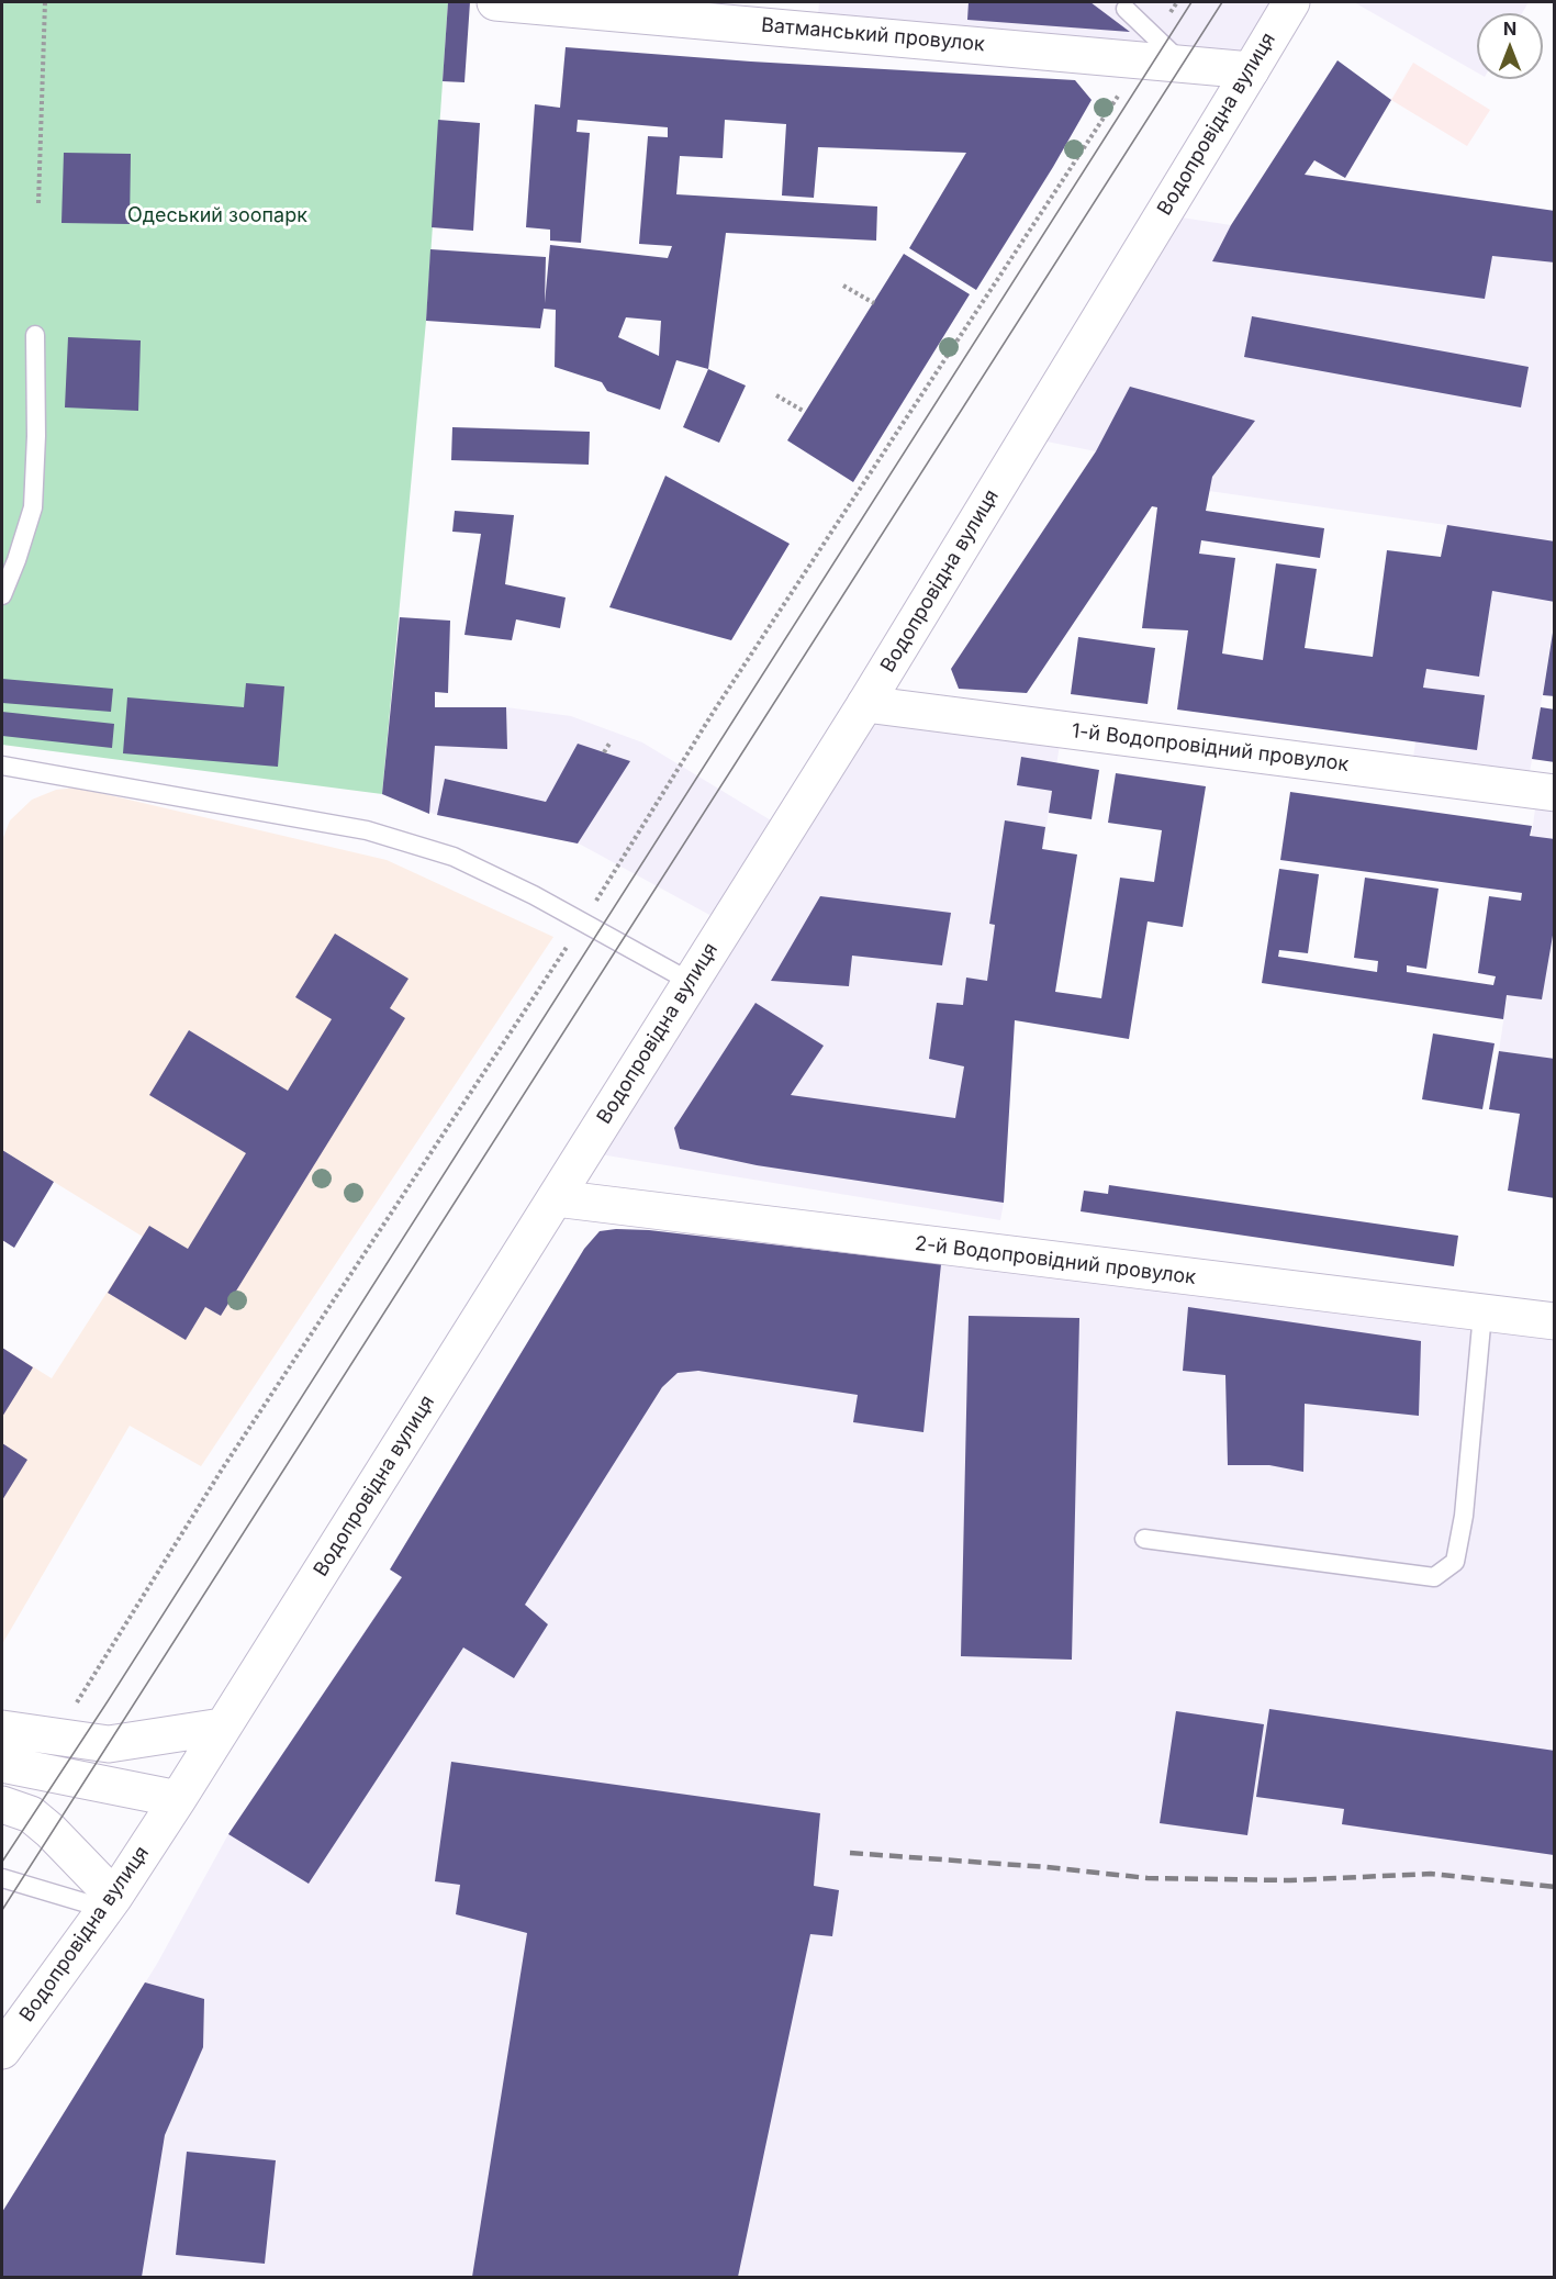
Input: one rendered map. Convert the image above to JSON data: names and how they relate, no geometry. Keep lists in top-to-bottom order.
{
  "streets": {
    "main road": [
      "Ватманський провулок",
      "Водопровідна вулиця",
      "1-й Водопровідний провулок",
      "2-й Водопровідний провулок"
    ]
  },
  "crossings": [
    ["Ватманський провулок", "Водопровідна вулиця"],
    ["Водопровідна вулиця", "1-й Водопровідний провулок"],
    ["Водопровідна вулиця", "2-й Водопровідний провулок"]
  ],
  "parks": ["Одеський зоопарк"],
  "north": "top"
}
